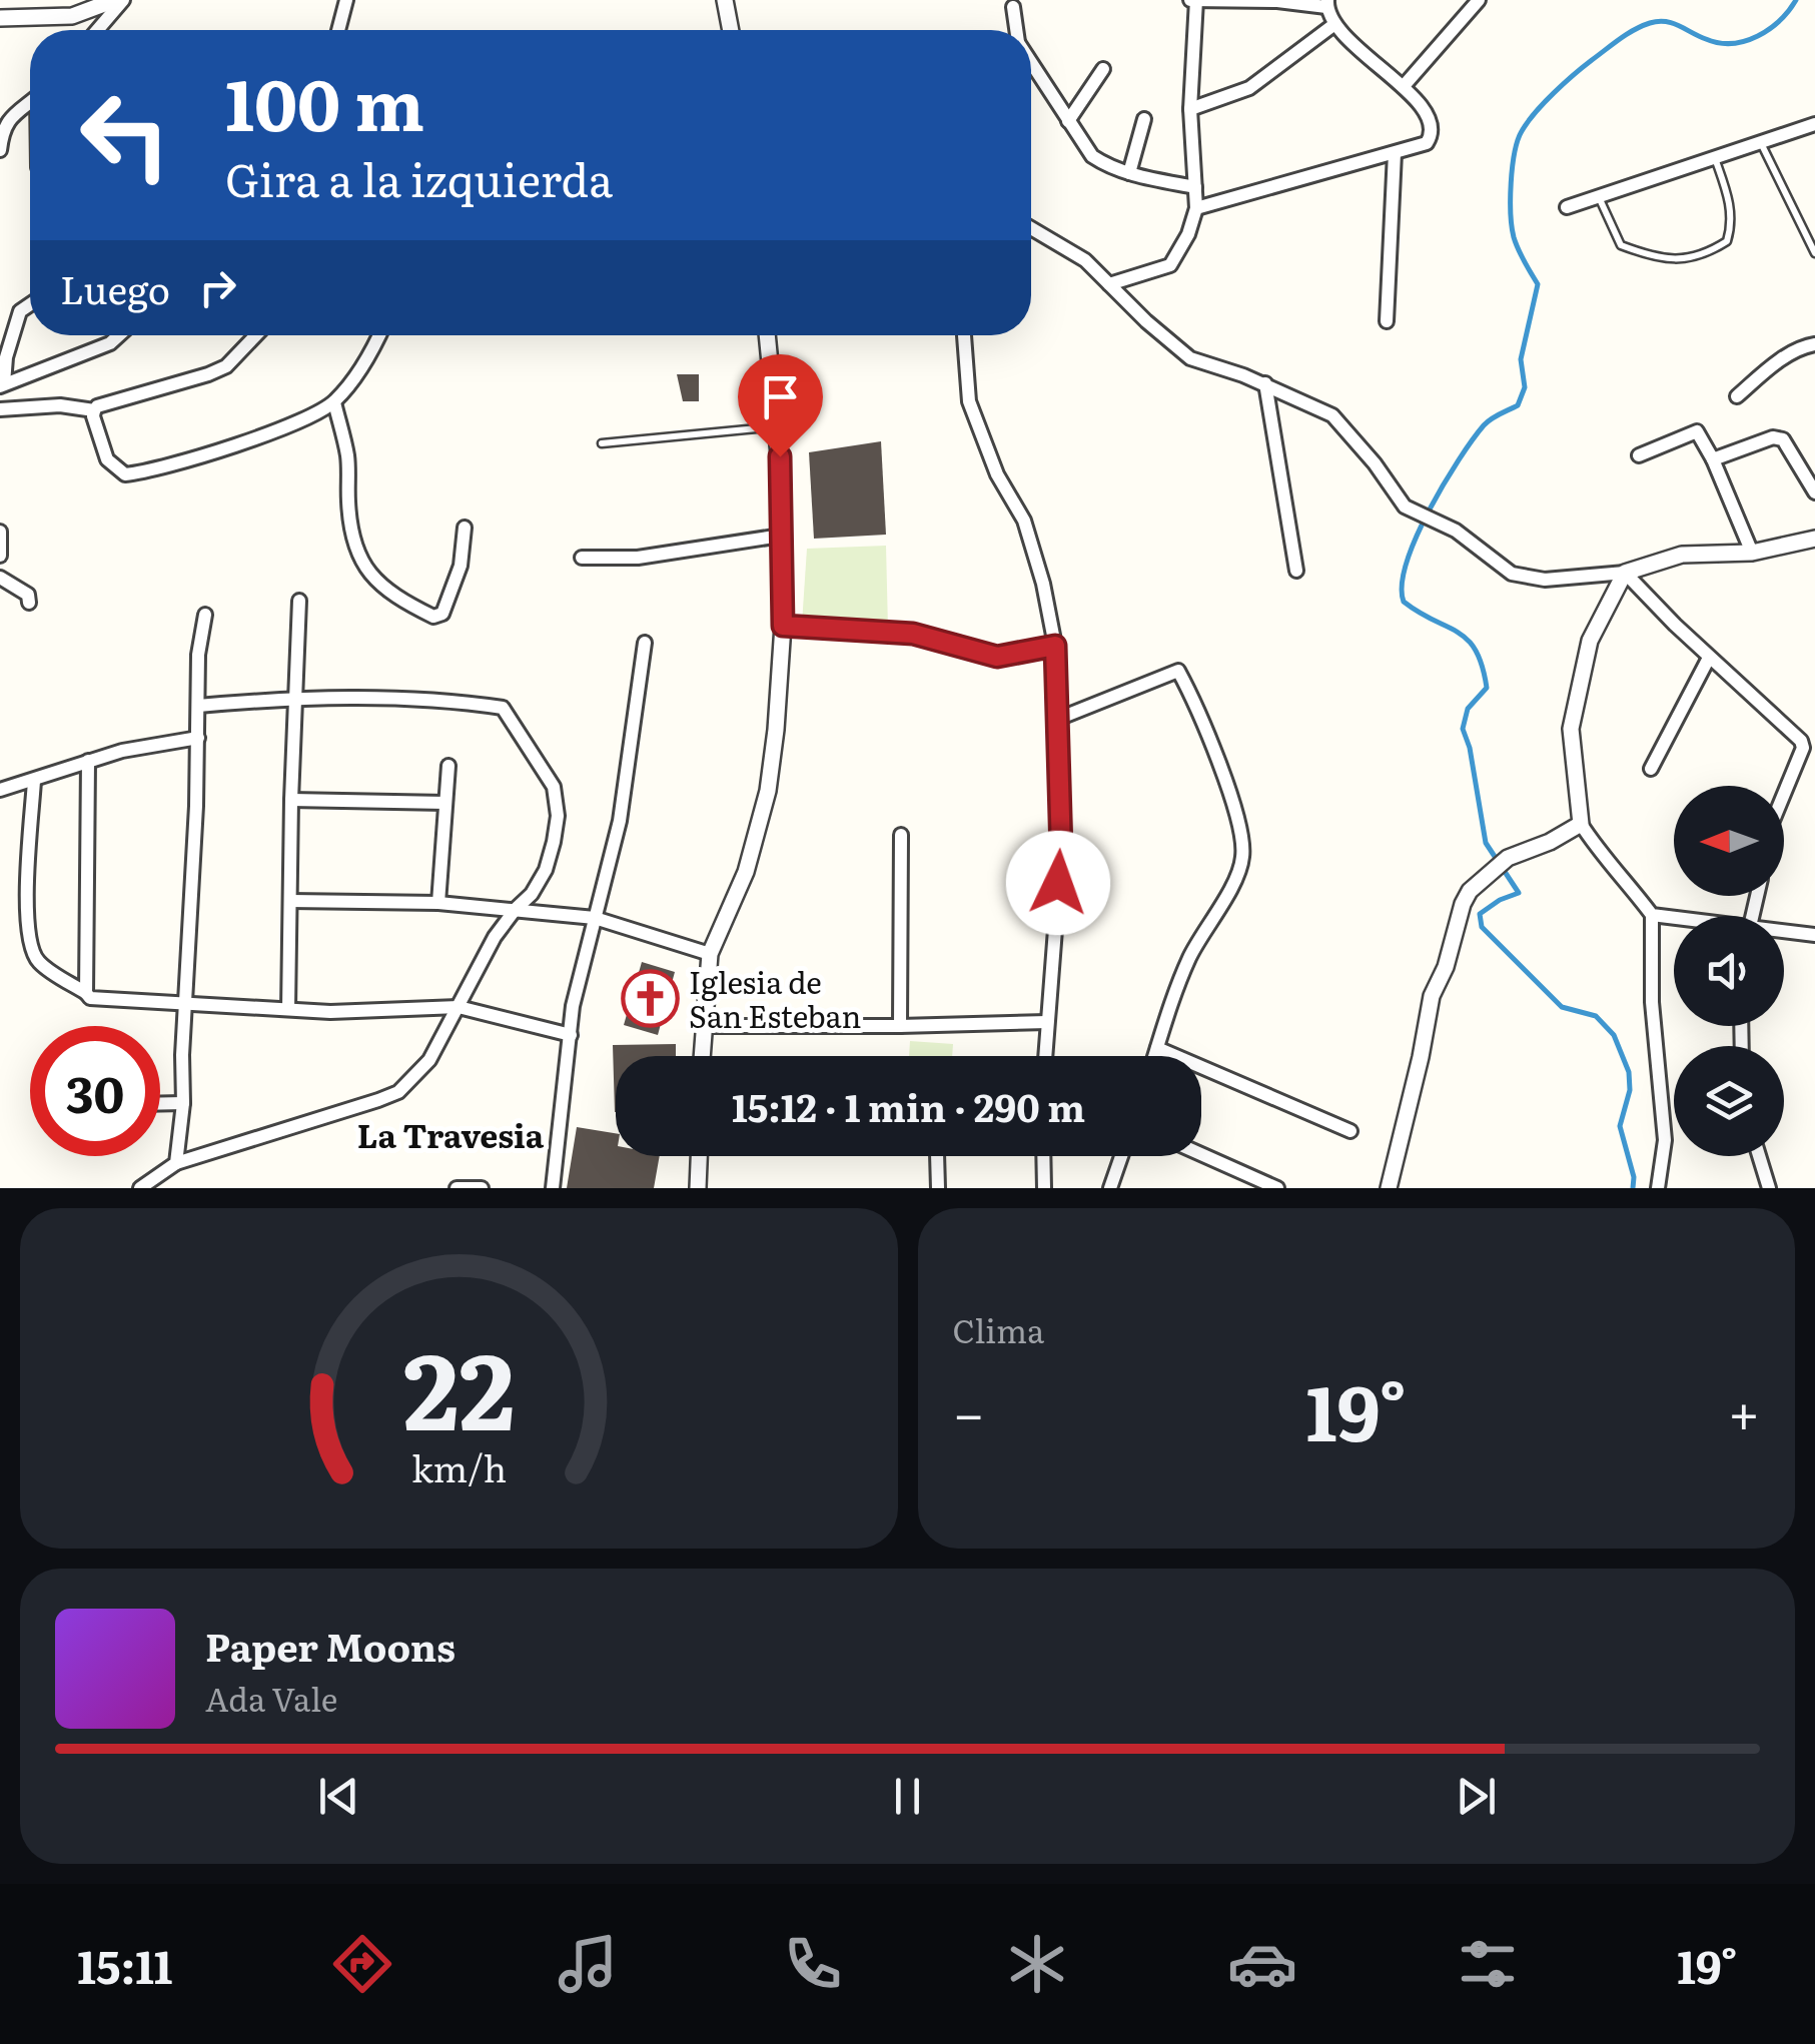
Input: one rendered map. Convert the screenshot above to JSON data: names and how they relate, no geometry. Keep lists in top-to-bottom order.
{
  "districts": ["La Travesia"],
  "places": {
    "church": ["Iglesia de San Esteban"]
  },
  "north": "left",
  "page": {
    "turn": ["100 m", "Gira a la izquierda"],
    "then": "Luego",
    "limit": "30",
    "trip": "15:12 · 1 min · 290 m",
    "tile": "Clima",
    "heat": ["−", "19°", "+"],
    "song": ["Paper Moons", "Ada Vale"],
    "tabs": ["15:11", "19°"],
    "gauge": ["22", "km/h"]
  }
}
